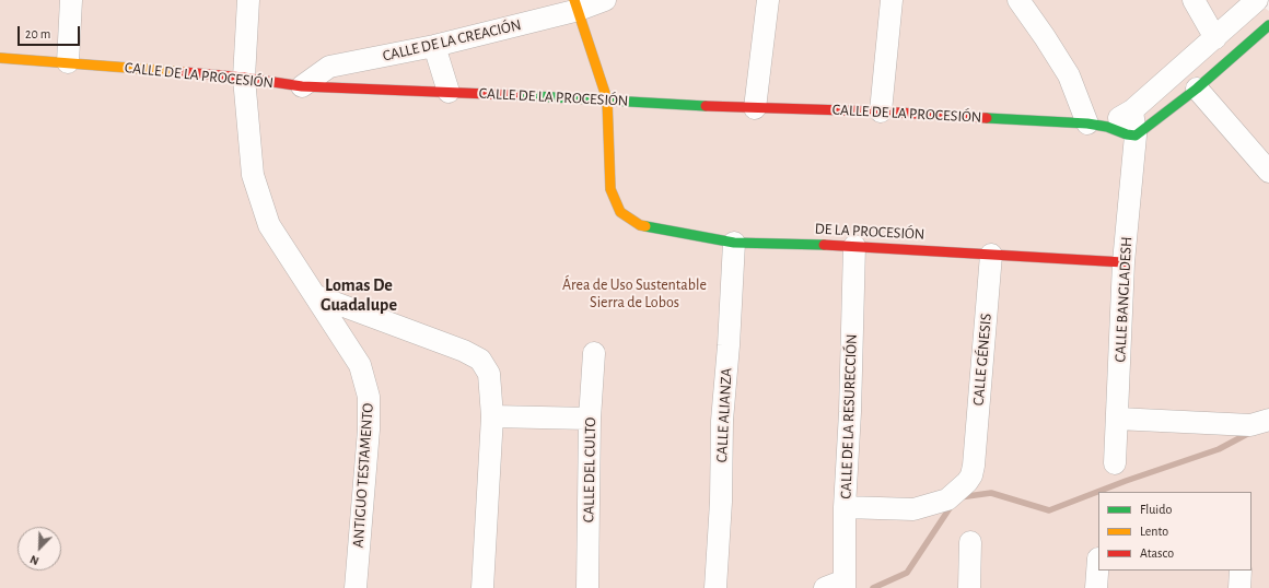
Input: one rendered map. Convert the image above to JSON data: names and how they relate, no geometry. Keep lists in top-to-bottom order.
{
  "streets": {
    "street": [
      "CALLE DE LA CREACIÓN",
      "CALLE DE LA PROCESIÓN",
      "DE LA PROCESIÓN",
      "CALLE BANGLADESH",
      "CALLE GÉNESIS",
      "CALLE ALIANZA",
      "CALLE DE LA RESURECCIÓN",
      "CALLE DEL CULTO",
      "ANTIGUO TESTAMENTO"
    ]
  },
  "crossings": [
    ["CALLE DE LA CREACIÓN", "CALLE DE LA PROCESIÓN"],
    ["CALLE DE LA PROCESIÓN", "DE LA PROCESIÓN"],
    ["CALLE DE LA PROCESIÓN", "CALLE BANGLADESH"],
    ["CALLE DE LA PROCESIÓN", "ANTIGUO TESTAMENTO"],
    ["DE LA PROCESIÓN", "CALLE BANGLADESH"],
    ["DE LA PROCESIÓN", "CALLE GÉNESIS"],
    ["DE LA PROCESIÓN", "CALLE ALIANZA"],
    ["DE LA PROCESIÓN", "CALLE DE LA RESURECCIÓN"],
    ["CALLE GÉNESIS", "CALLE DE LA RESURECCIÓN"]
  ],
  "districts": ["Lomas De Guadalupe"],
  "parks": ["Área de Uso Sustentable Sierra de Lobos"],
  "legend": ["Fluido", "Lento", "Atasco"],
  "scale_bar": "20 m",
  "north": "bottom left"
}
